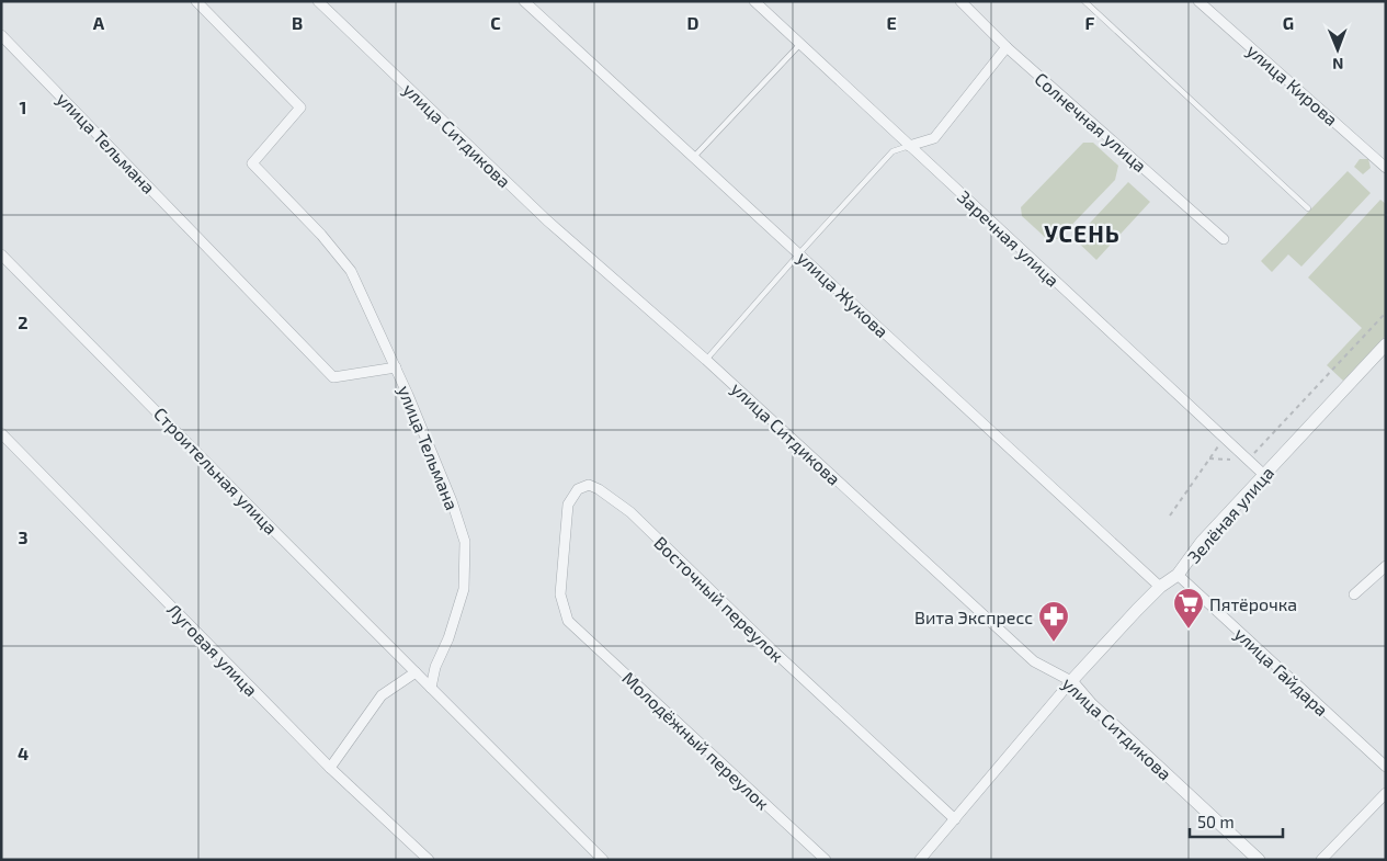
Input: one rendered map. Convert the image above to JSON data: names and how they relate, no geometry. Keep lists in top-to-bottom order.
{
  "streets": {
    "street": [
      "улица Кирова",
      "Солнечная улица",
      "улица Ситдикова",
      "улица Тельмана",
      "Заречная улица",
      "улица Жукова",
      "Строительная улица",
      "Зелёная улица",
      "Восточный переулок",
      "Луговая улица",
      "улица Гайдара",
      "Молодёжный переулок"
    ]
  },
  "crossings": [
    ["улица Ситдикова", "Зелёная улица"],
    ["улица Тельмана", "Строительная улица"],
    ["Заречная улица", "Зелёная улица"],
    ["улица Жукова", "Зелёная улица"],
    ["Зелёная улица", "улица Гайдара"],
    ["Восточный переулок", "Молодёжный переулок"]
  ],
  "districts": ["УСЕНЬ"],
  "places": {
    "supermarket": ["Пятёрочка"],
    "pharmacy": ["Вита Экспресс"]
  },
  "scale_bar": "50 m",
  "north": "bottom",
  "grid": {
    "columns": [
      "A",
      "B",
      "C",
      "D",
      "E",
      "F",
      "G"
    ],
    "rows": [
      "1",
      "2",
      "3",
      "4"
    ]
  }
}
